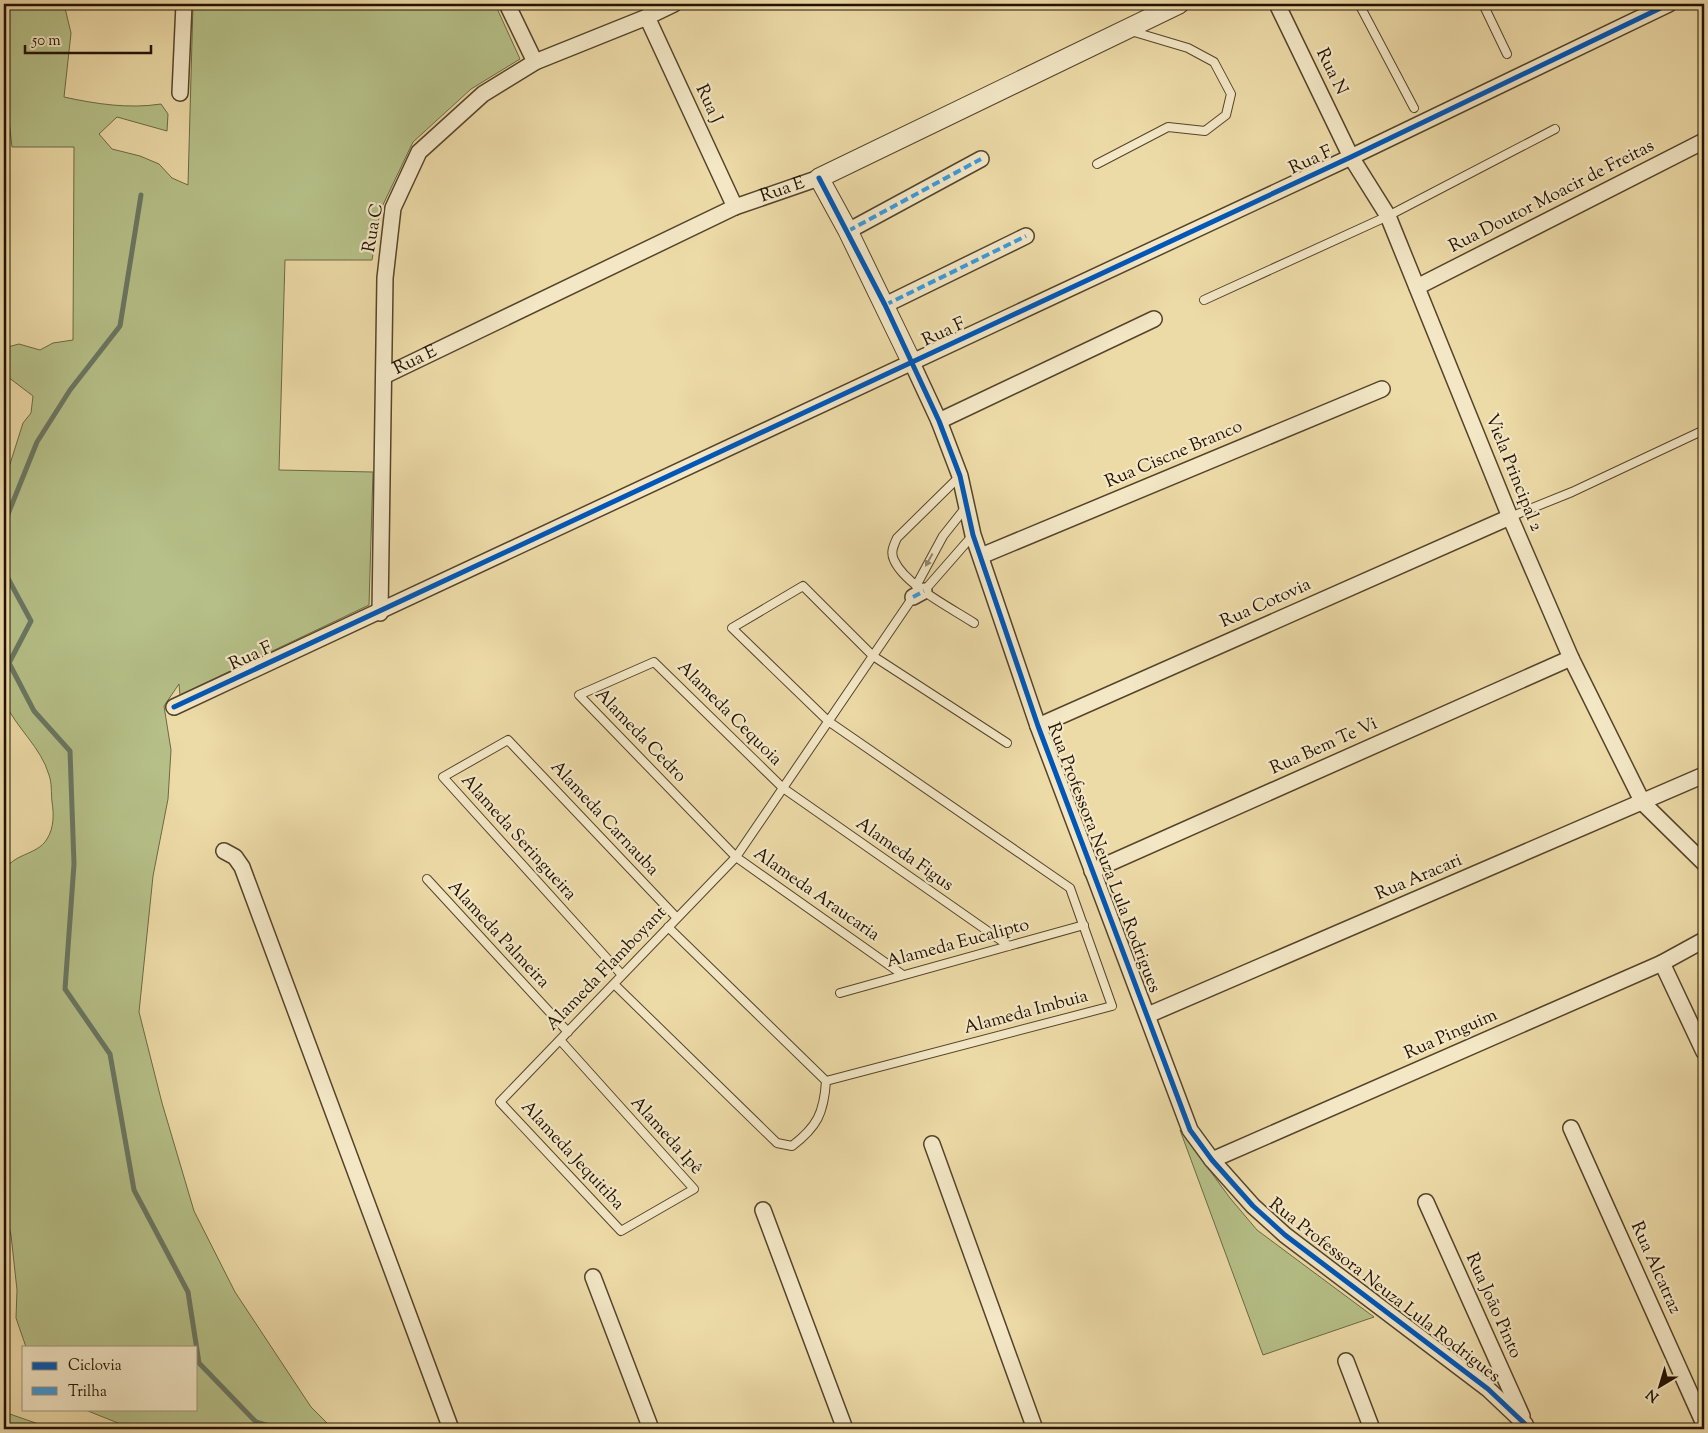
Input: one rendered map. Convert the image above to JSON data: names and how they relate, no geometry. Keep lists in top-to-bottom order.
{
  "streets": {
    "street": [
      "Rua N",
      "Rua J",
      "Rua F",
      "Rua E",
      "Rua Doutor Moacir de Freitas",
      "Rua C",
      "Rua Ciscne Branco",
      "Viela Principal 2",
      "Rua Cotovia",
      "Rua Bem Te Vi",
      "Rua Professora Neuza Lula Rodrigues",
      "Rua Aracari",
      "Rua Pinguim",
      "Rua Alcatraz",
      "Rua João Pinto"
    ],
    "lane": [
      "Alameda Cequoia",
      "Alameda Cedro",
      "Alameda Carnauba",
      "Alameda Seringueira",
      "Alameda Figus",
      "Alameda Araucaria",
      "Alameda Palmeira",
      "Alameda Eucalipto",
      "Alameda Flamboyant",
      "Alameda Imbuia",
      "Alameda Ipê",
      "Alameda Jequitiba"
    ]
  },
  "crossings": [
    ["Rua N", "Rua F"],
    ["Rua N", "Viela Principal 2"],
    ["Rua J", "Rua E"],
    ["Rua J", "Rua C"],
    ["Rua F", "Rua C"],
    ["Rua F", "Viela Principal 2"],
    ["Rua F", "Rua Professora Neuza Lula Rodrigues"],
    ["Rua E", "Rua C"],
    ["Rua E", "Rua Professora Neuza Lula Rodrigues"],
    ["Rua Doutor Moacir de Freitas", "Viela Principal 2"],
    ["Rua Ciscne Branco", "Rua Professora Neuza Lula Rodrigues"],
    ["Viela Principal 2", "Rua Cotovia"],
    ["Viela Principal 2", "Rua Bem Te Vi"],
    ["Viela Principal 2", "Rua Aracari"],
    ["Rua Cotovia", "Rua Professora Neuza Lula Rodrigues"],
    ["Alameda Cequoia", "Alameda Cedro"],
    ["Alameda Cequoia", "Alameda Figus"],
    ["Alameda Cequoia", "Alameda Flamboyant"],
    ["Alameda Cedro", "Alameda Araucaria"],
    ["Alameda Cedro", "Alameda Flamboyant"],
    ["Rua Bem Te Vi", "Rua Professora Neuza Lula Rodrigues"],
    ["Alameda Carnauba", "Alameda Seringueira"],
    ["Alameda Carnauba", "Alameda Flamboyant"],
    ["Alameda Seringueira", "Alameda Flamboyant"],
    ["Alameda Figus", "Alameda Eucalipto"],
    ["Alameda Figus", "Alameda Flamboyant"],
    ["Rua Professora Neuza Lula Rodrigues", "Rua Aracari"],
    ["Rua Professora Neuza Lula Rodrigues", "Rua Pinguim"],
    ["Rua Professora Neuza Lula Rodrigues", "Rua João Pinto"],
    ["Alameda Araucaria", "Alameda Eucalipto"],
    ["Alameda Araucaria", "Alameda Flamboyant"],
    ["Alameda Palmeira", "Alameda Flamboyant"],
    ["Alameda Eucalipto", "Alameda Imbuia"],
    ["Alameda Flamboyant", "Alameda Imbuia"],
    ["Alameda Flamboyant", "Alameda Ipê"],
    ["Alameda Flamboyant", "Alameda Jequitiba"],
    ["Alameda Ipê", "Alameda Jequitiba"]
  ],
  "legend": ["Ciclovia", "Trilha"],
  "scale_bar": "50 m",
  "north": "bottom left"
}
